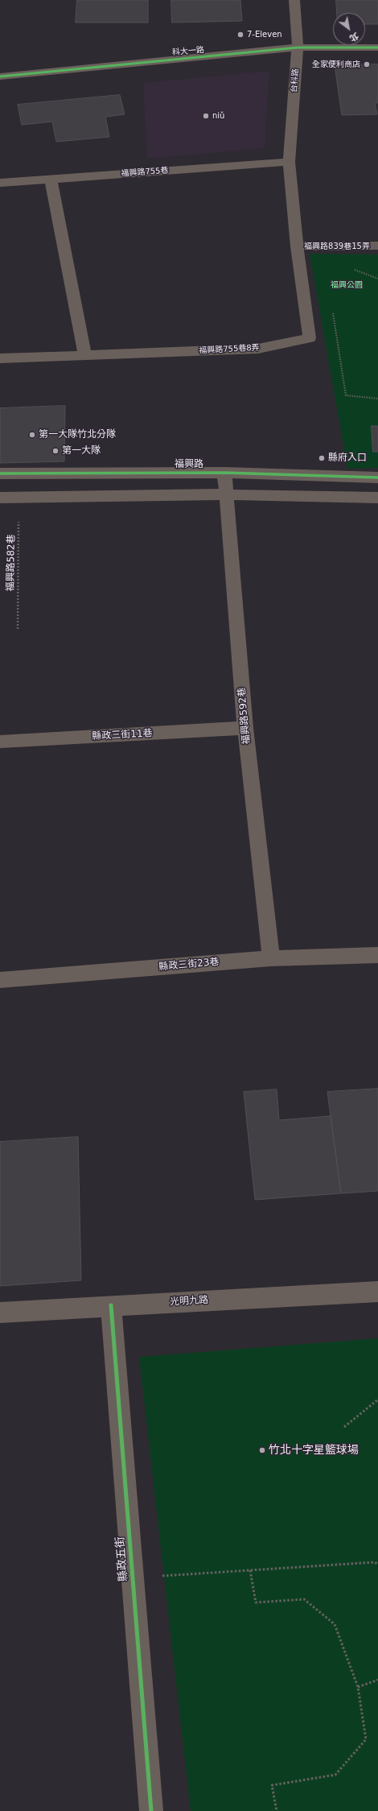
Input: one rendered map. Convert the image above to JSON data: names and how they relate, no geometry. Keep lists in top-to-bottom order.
{
  "streets": {
    "street": [
      "科大一路",
      "台科路",
      "福興路755巷",
      "福興路839巷15弄",
      "福興路755巷8弄",
      "福興路",
      "福興路592巷",
      "縣政三街11巷",
      "縣政三街23巷",
      "光明九路",
      "縣政五街"
    ],
    "path": ["福興路582巷"]
  },
  "crossings": [
    ["科大一路", "台科路"],
    ["台科路", "福興路755巷"],
    ["台科路", "福興路755巷8弄"],
    ["福興路755巷", "福興路755巷8弄"],
    ["福興路839巷15弄", "福興路755巷8弄"],
    ["福興路", "福興路592巷"],
    ["福興路592巷", "縣政三街11巷"],
    ["福興路592巷", "縣政三街23巷"],
    ["光明九路", "縣政五街"]
  ],
  "parks": ["福興公園"],
  "places": [
    "7-Eleven",
    "全家便利商店",
    "niǔ",
    "第一大隊竹北分隊",
    "第一大隊",
    "縣府入口",
    "竹北十字星籃球場"
  ],
  "north": "bottom right"
}
